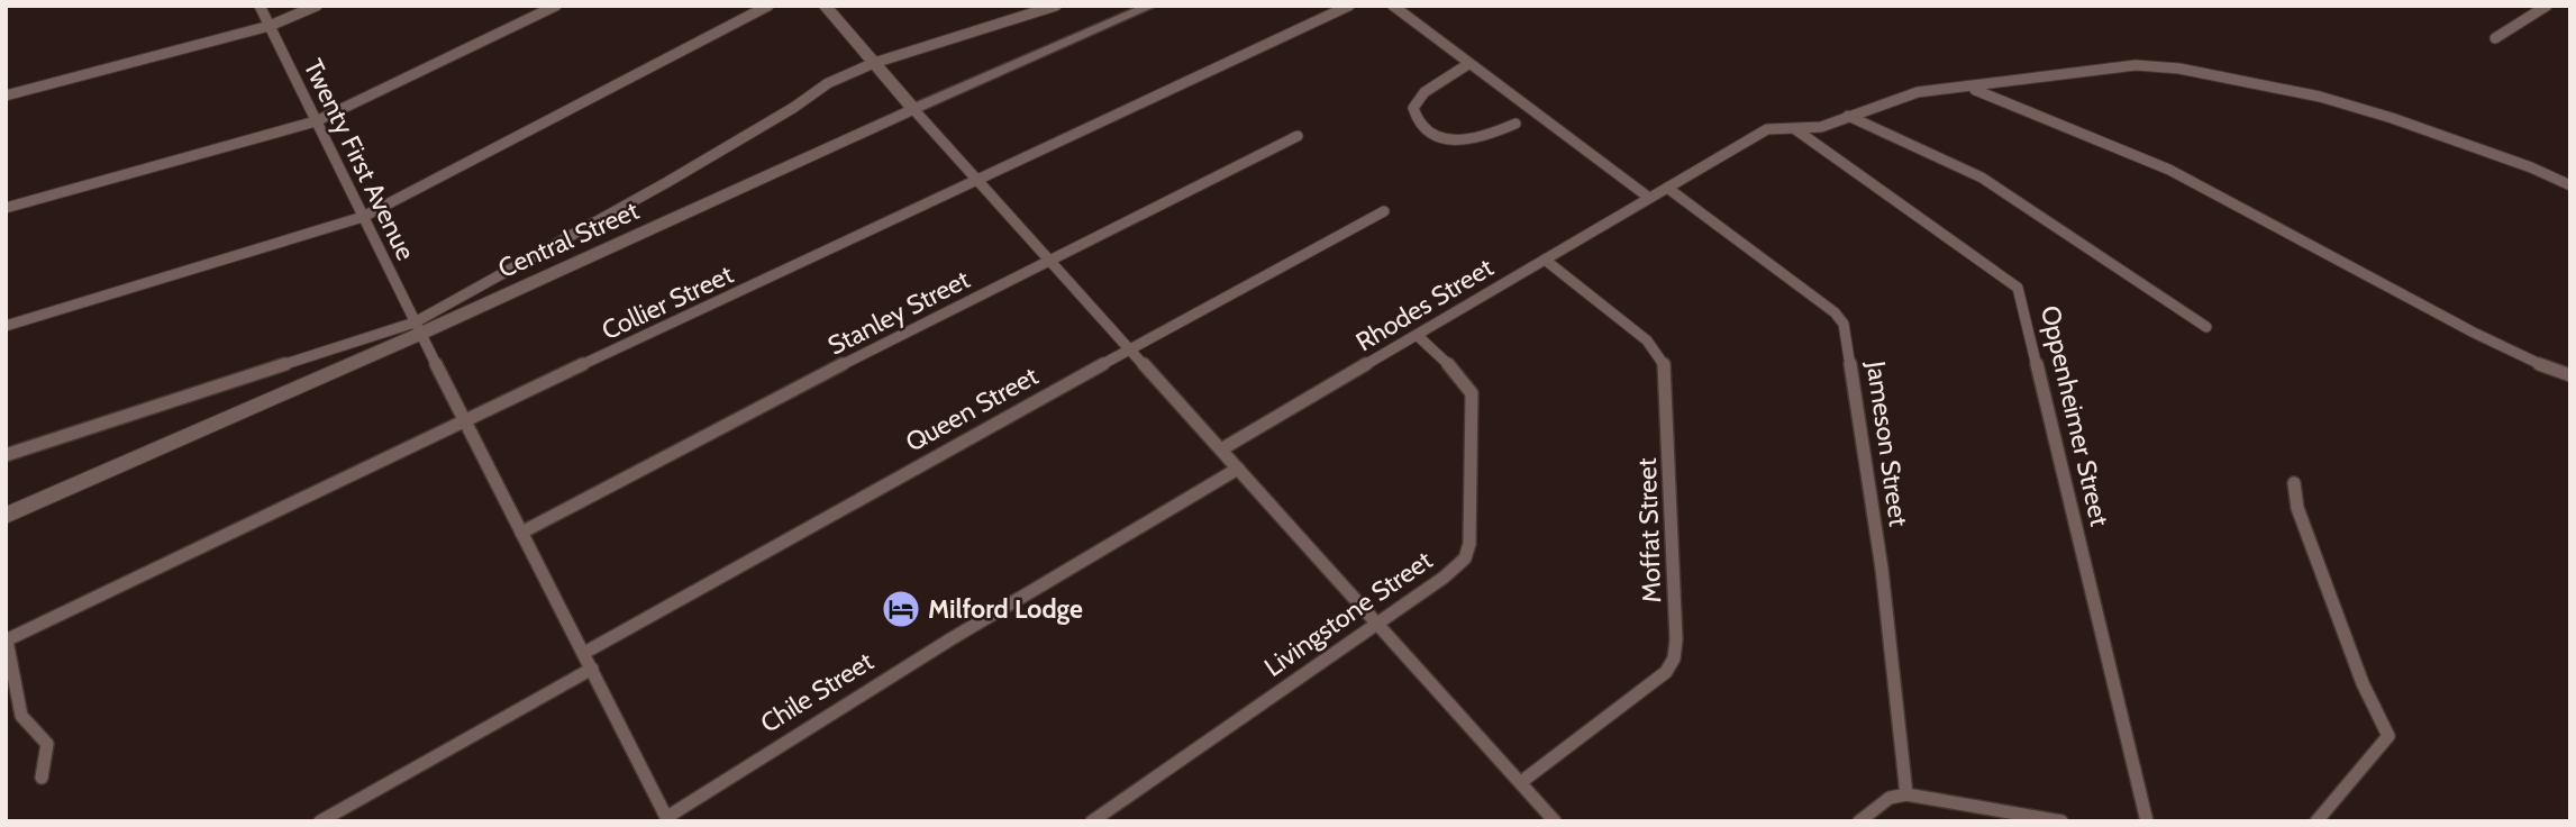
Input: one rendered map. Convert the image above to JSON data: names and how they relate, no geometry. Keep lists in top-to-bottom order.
{
  "streets": {
    "main road": ["Central Street"],
    "street": [
      "Twenty First Avenue",
      "Collier Street",
      "Rhodes Street",
      "Stanley Street",
      "Queen Street",
      "Oppenheimer Street",
      "Jameson Street",
      "Moffat Street",
      "Livingstone Street",
      "Chile Street"
    ]
  },
  "crossings": [
    ["Twenty First Avenue", "Central Street"],
    ["Twenty First Avenue", "Collier Street"],
    ["Twenty First Avenue", "Stanley Street"],
    ["Twenty First Avenue", "Queen Street"],
    ["Twenty First Avenue", "Chile Street"],
    ["Rhodes Street", "Oppenheimer Street"],
    ["Rhodes Street", "Jameson Street"],
    ["Rhodes Street", "Moffat Street"],
    ["Rhodes Street", "Livingstone Street"]
  ],
  "places": {
    "hotel": ["Milford Lodge"]
  }
}
